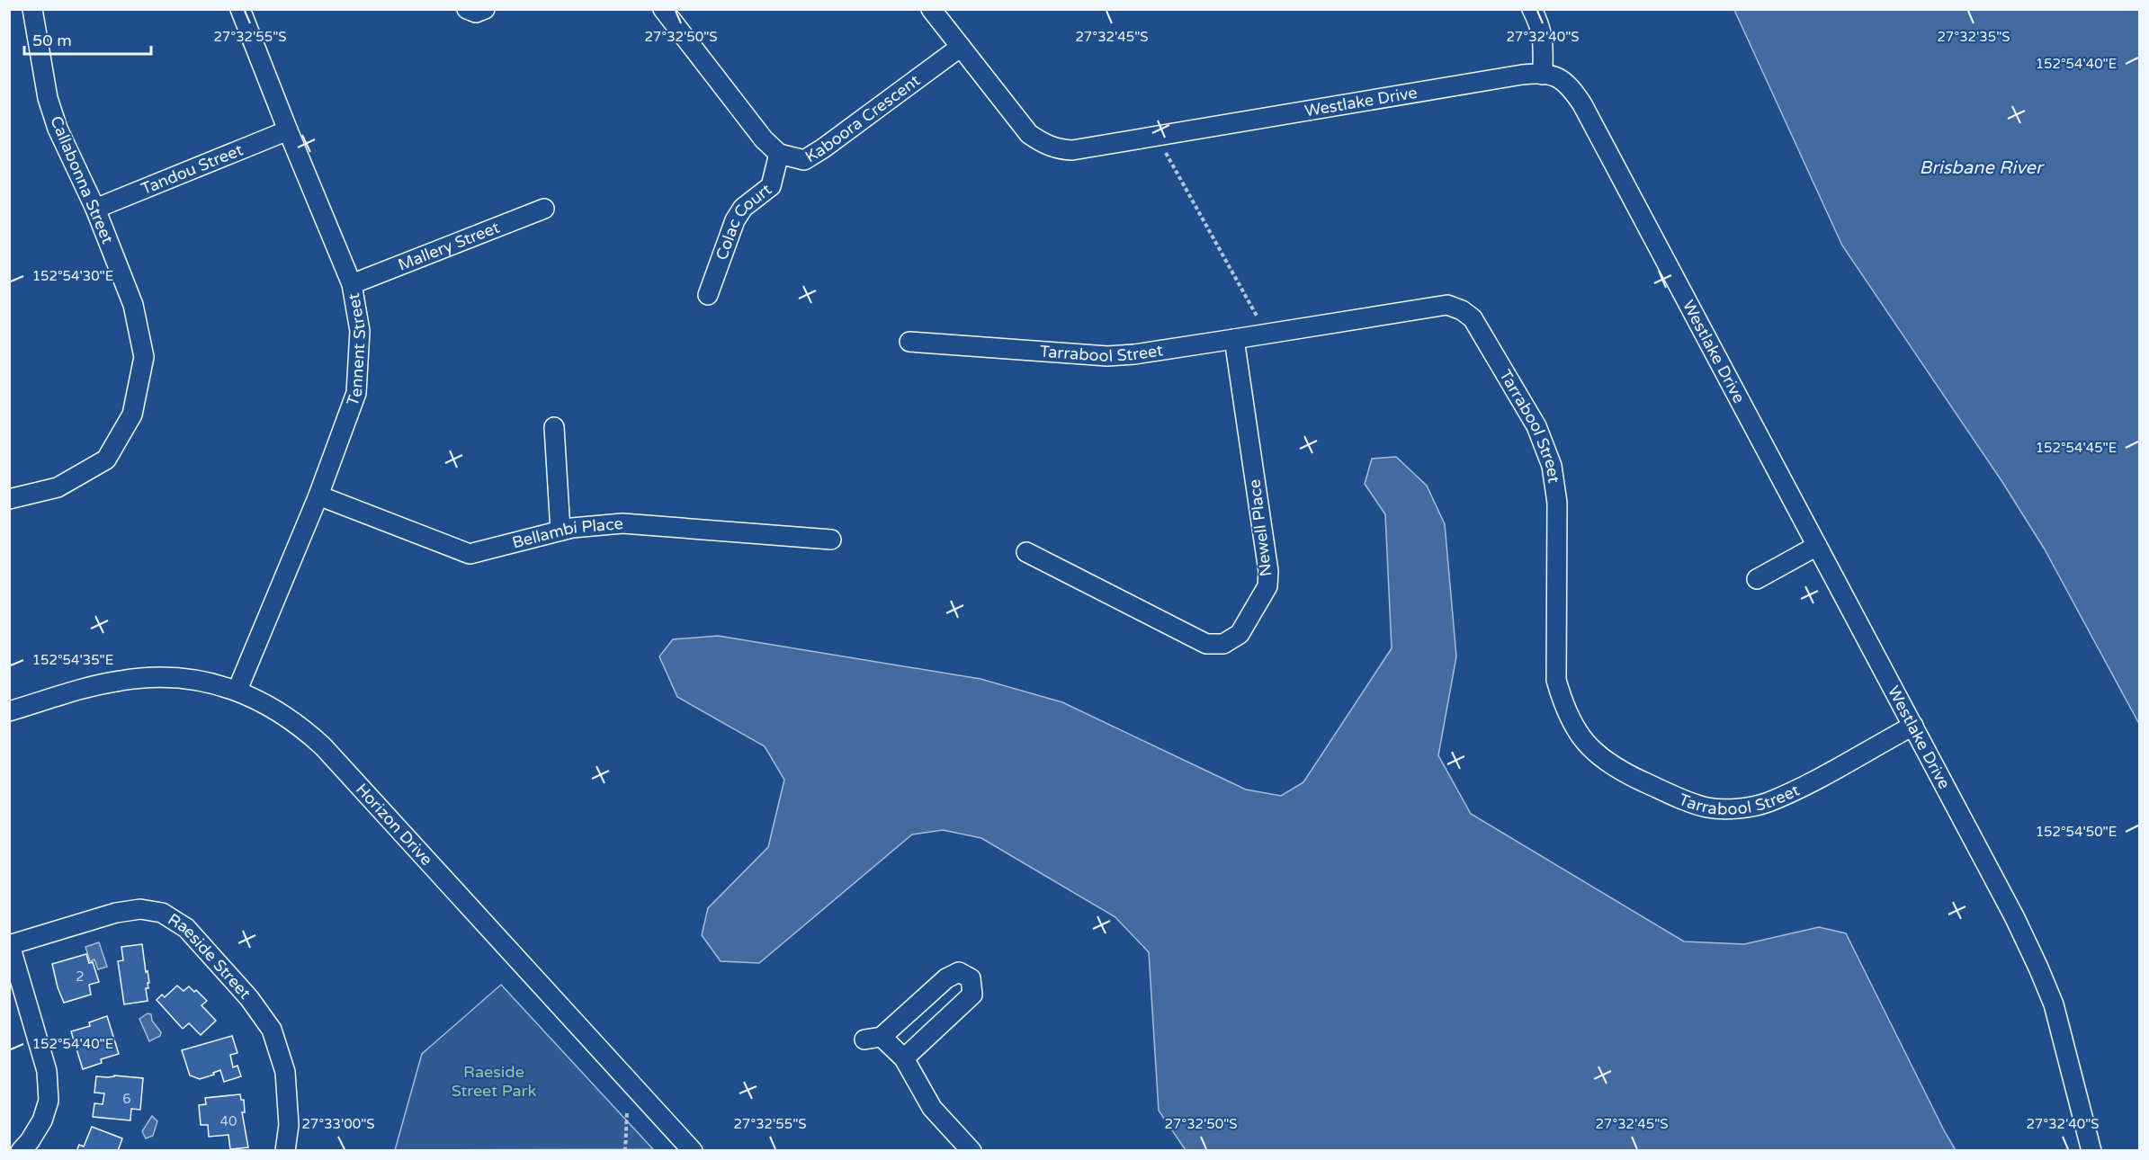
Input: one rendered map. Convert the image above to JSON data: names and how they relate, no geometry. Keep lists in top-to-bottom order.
{
  "streets": {
    "street": [
      "Westlake Drive",
      "Kaboora Crescent",
      "Tandou Street",
      "Callabonna Street",
      "Colac Court",
      "Mallery Street",
      "Tennent Street",
      "Tarrabool Street",
      "Newell Place",
      "Bellambi Place",
      "Horizon Drive",
      "Raeside Street"
    ]
  },
  "crossings": [
    ["Westlake Drive", "Kaboora Crescent"],
    ["Westlake Drive", "Tarrabool Street"],
    ["Kaboora Crescent", "Colac Court"],
    ["Tandou Street", "Callabonna Street"],
    ["Tandou Street", "Tennent Street"],
    ["Mallery Street", "Tennent Street"],
    ["Tennent Street", "Bellambi Place"],
    ["Tennent Street", "Horizon Drive"],
    ["Tarrabool Street", "Newell Place"]
  ],
  "water": ["Brisbane River"],
  "parks": ["Raeside Street Park"],
  "house_numbers": ["2", "6", "40"],
  "scale_bar": "50 m",
  "coordinates": [
    "27°32'55\"S",
    "27°32'50\"S",
    "27°32'45\"S",
    "27°32'40\"S",
    "27°32'35\"S",
    "152°54'40\"E",
    "152°54'30\"E",
    "152°54'45\"E",
    "152°54'35\"E",
    "152°54'50\"E",
    "27°33'00\"S"
  ]
}
